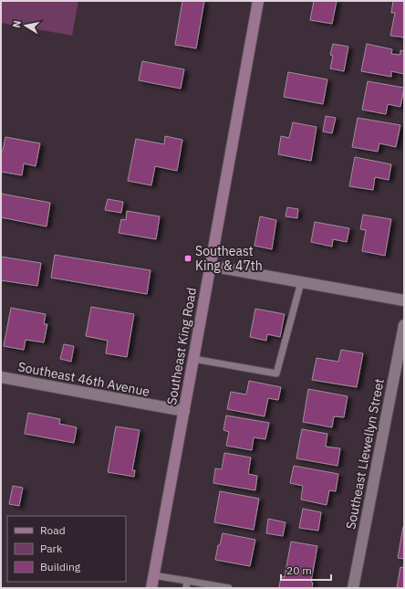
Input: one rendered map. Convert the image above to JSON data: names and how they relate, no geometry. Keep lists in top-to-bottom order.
{
  "streets": {
    "main road": ["Southeast King Road"],
    "street": ["Southeast 46th Avenue", "Southeast Llewellyn Street"]
  },
  "crossings": [
    ["Southeast King Road", "Southeast 46th Avenue"]
  ],
  "places": {
    "transit": ["Southeast King & 47th"]
  },
  "legend": ["Road", "Park", "Building"],
  "scale_bar": "20 m",
  "north": "left"
}
